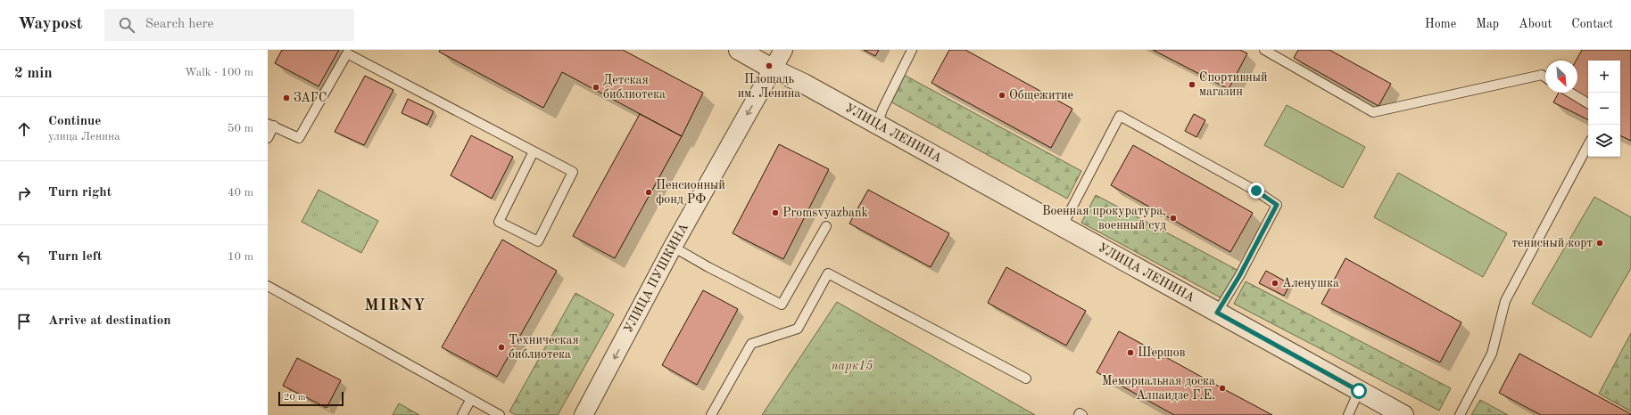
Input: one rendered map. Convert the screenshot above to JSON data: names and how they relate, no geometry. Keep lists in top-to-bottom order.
{
  "streets": {
    "street": ["УЛИЦА ЛЕНИНА", "УЛИЦА ПУШКИНА"]
  },
  "crossings": [
    ["УЛИЦА ЛЕНИНА", "УЛИЦА ПУШКИНА"]
  ],
  "one_way": ["УЛИЦА ПУШКИНА"],
  "districts": ["MIRNY"],
  "parks": ["парк15"],
  "places": [
    "Площадь им. Ленина",
    "Спортивный магазин",
    "Детская библиотека",
    "Общежитие",
    "ЗАГС",
    "Пенсионный фонд РФ",
    "Promsvyazbank",
    "Военная прокуратура, военный суд",
    "тенисный корт",
    "Аленушка",
    "Техническая библиотека",
    "Шершов",
    "Мемориальная доска Алпаидзе Г.Е."
  ],
  "scale_bar": "20 m",
  "north": "bottom right",
  "page": {
    "header": "Waypost",
    "search": "Search here",
    "nav": [
      "Home",
      "Map",
      "About",
      "Contact"
    ],
    "heading": ["2 min", "Walk · 100 m"],
    "map_buttons": ["+", "−"],
    "list": [
      ["Continue", "улица Ленина", "50 m"],
      ["Turn right", "40 m"],
      ["Turn left", "10 m"],
      "Arrive at destination"
    ],
    "scale": "20 m"
  }
}
